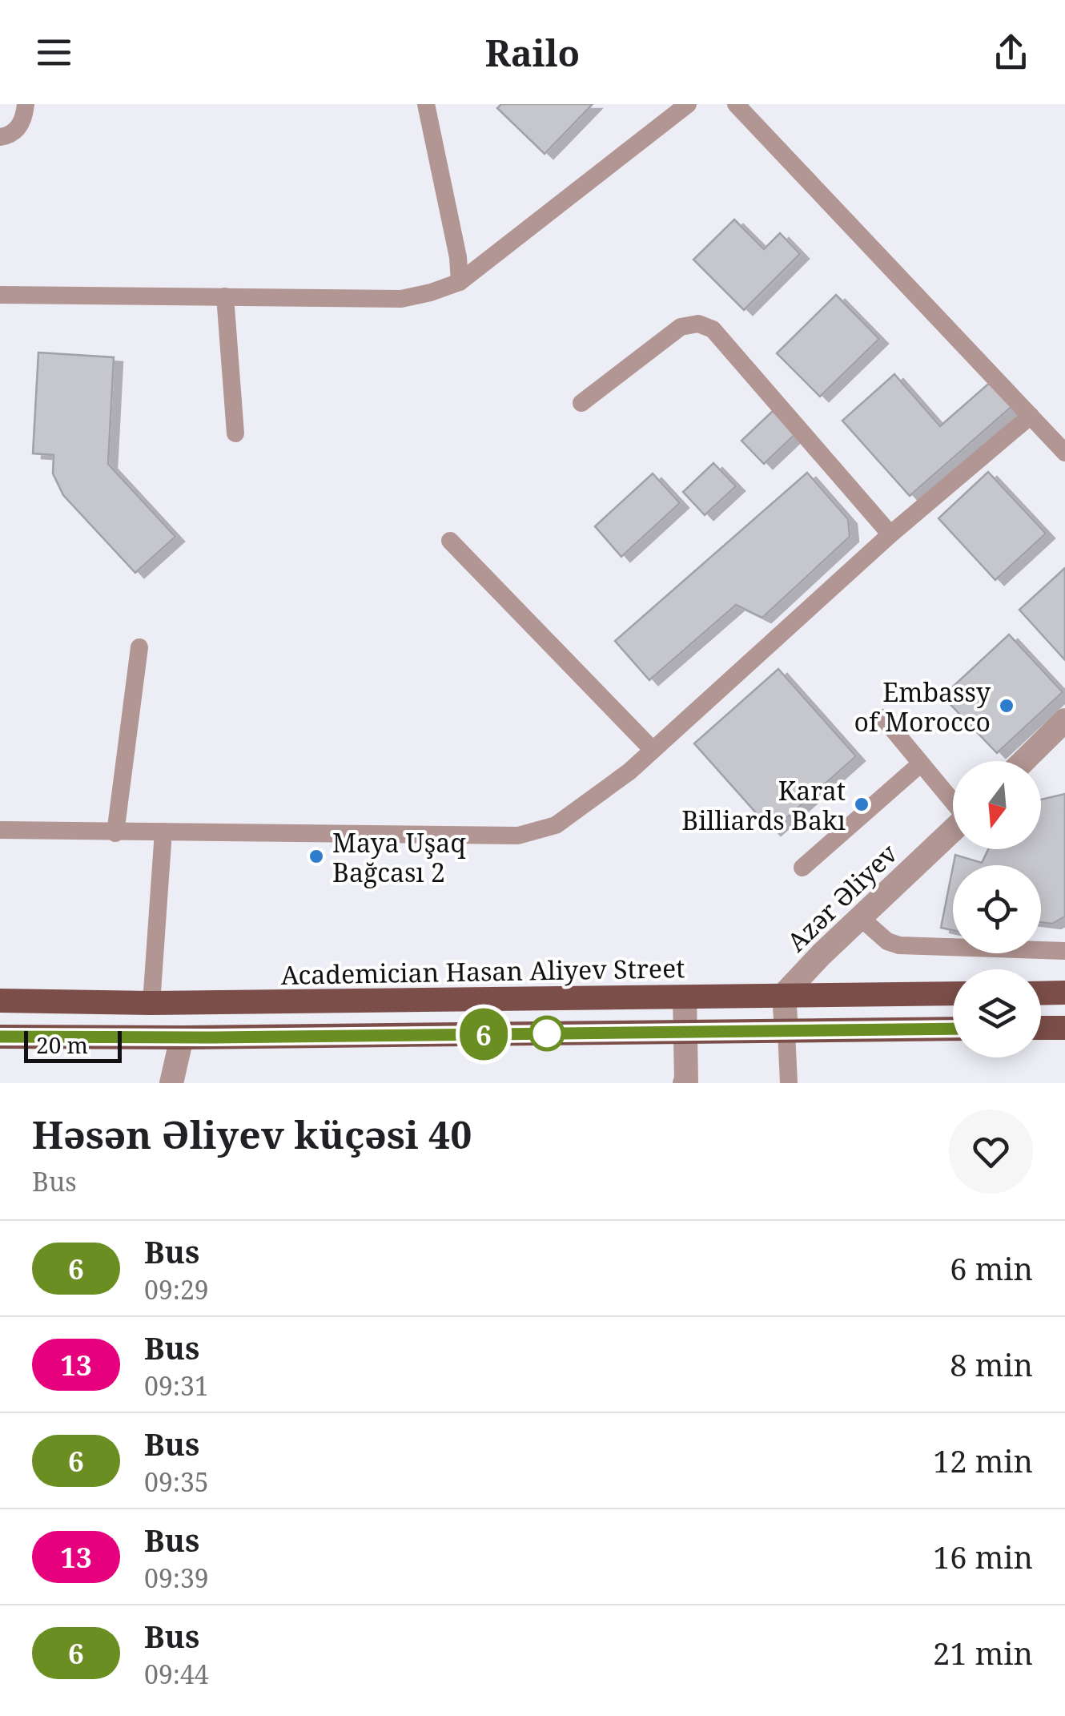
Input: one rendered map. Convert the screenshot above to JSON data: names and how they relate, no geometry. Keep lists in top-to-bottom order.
{
  "streets": {
    "main road": ["Academician Hasan Aliyev Street"],
    "street": ["Azər Əliyev"]
  },
  "crossings": [
    ["Azər Əliyev", "Academician Hasan Aliyev Street"]
  ],
  "places": ["Embassy of Morocco", "Karat Billiards Bakı", "Maya Uşaq Bağcası 2"],
  "lines": ["bus line 6"],
  "scale_bar": "20 m",
  "north": "bottom",
  "page": {
    "header": "Railo",
    "on_map": "6",
    "scale": "20 m",
    "heading": ["Həsən Əliyev küçəsi 40", "Bus"],
    "list": [
      {
        "mark": "6",
        "name": "Bus",
        "note": "09:29",
        "value": "6 min"
      },
      {
        "mark": "13",
        "name": "Bus",
        "note": "09:31",
        "value": "8 min"
      },
      {
        "mark": "6",
        "name": "Bus",
        "note": "09:35",
        "value": "12 min"
      },
      {
        "mark": "13",
        "name": "Bus",
        "note": "09:39",
        "value": "16 min"
      },
      {
        "mark": "6",
        "name": "Bus",
        "note": "09:44",
        "value": "21 min"
      }
    ]
  }
}
